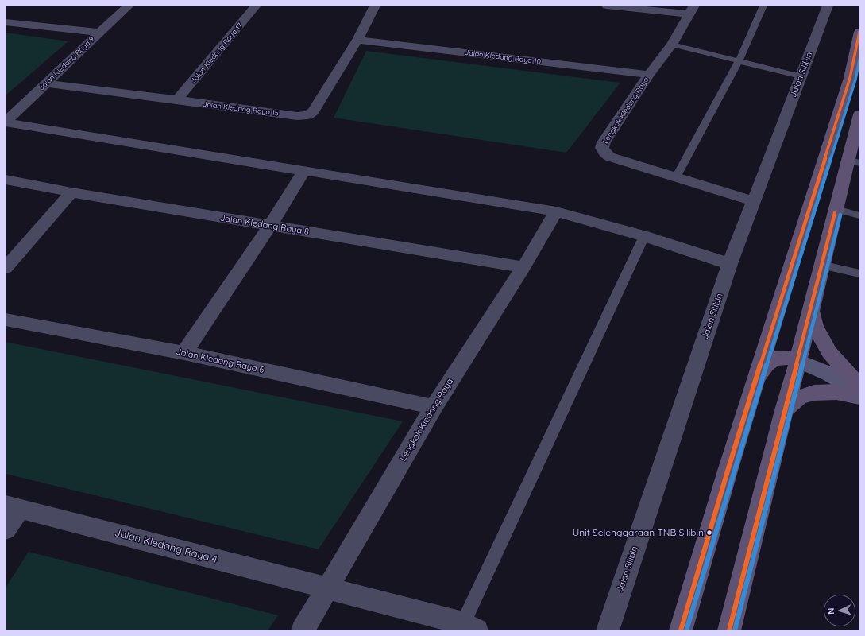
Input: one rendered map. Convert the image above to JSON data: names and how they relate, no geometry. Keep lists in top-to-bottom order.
{
  "streets": {
    "street": [
      "Jalan Kledang Raya 17",
      "Jalan Kledang Raya 10",
      "Jalan Kledang Raya 9",
      "Jalan Silibin",
      "Jalan Kledang Raya 15",
      "Lengkok Kledang Raya",
      "Jalan Kledang Raya 8",
      "Jalan Kledang Raya 6",
      "Jalan Kledang Raya 4"
    ]
  },
  "crossings": [
    ["Jalan Kledang Raya 17", "Jalan Kledang Raya 15"],
    ["Jalan Kledang Raya 10", "Jalan Kledang Raya 15"],
    ["Jalan Kledang Raya 10", "Lengkok Kledang Raya"],
    ["Jalan Kledang Raya 9", "Jalan Kledang Raya 15"],
    ["Lengkok Kledang Raya", "Jalan Kledang Raya 8"],
    ["Lengkok Kledang Raya", "Jalan Kledang Raya 6"],
    ["Lengkok Kledang Raya", "Jalan Kledang Raya 4"]
  ],
  "places": ["Unit Selenggaraan TNB Silibin"],
  "north": "left"
}
